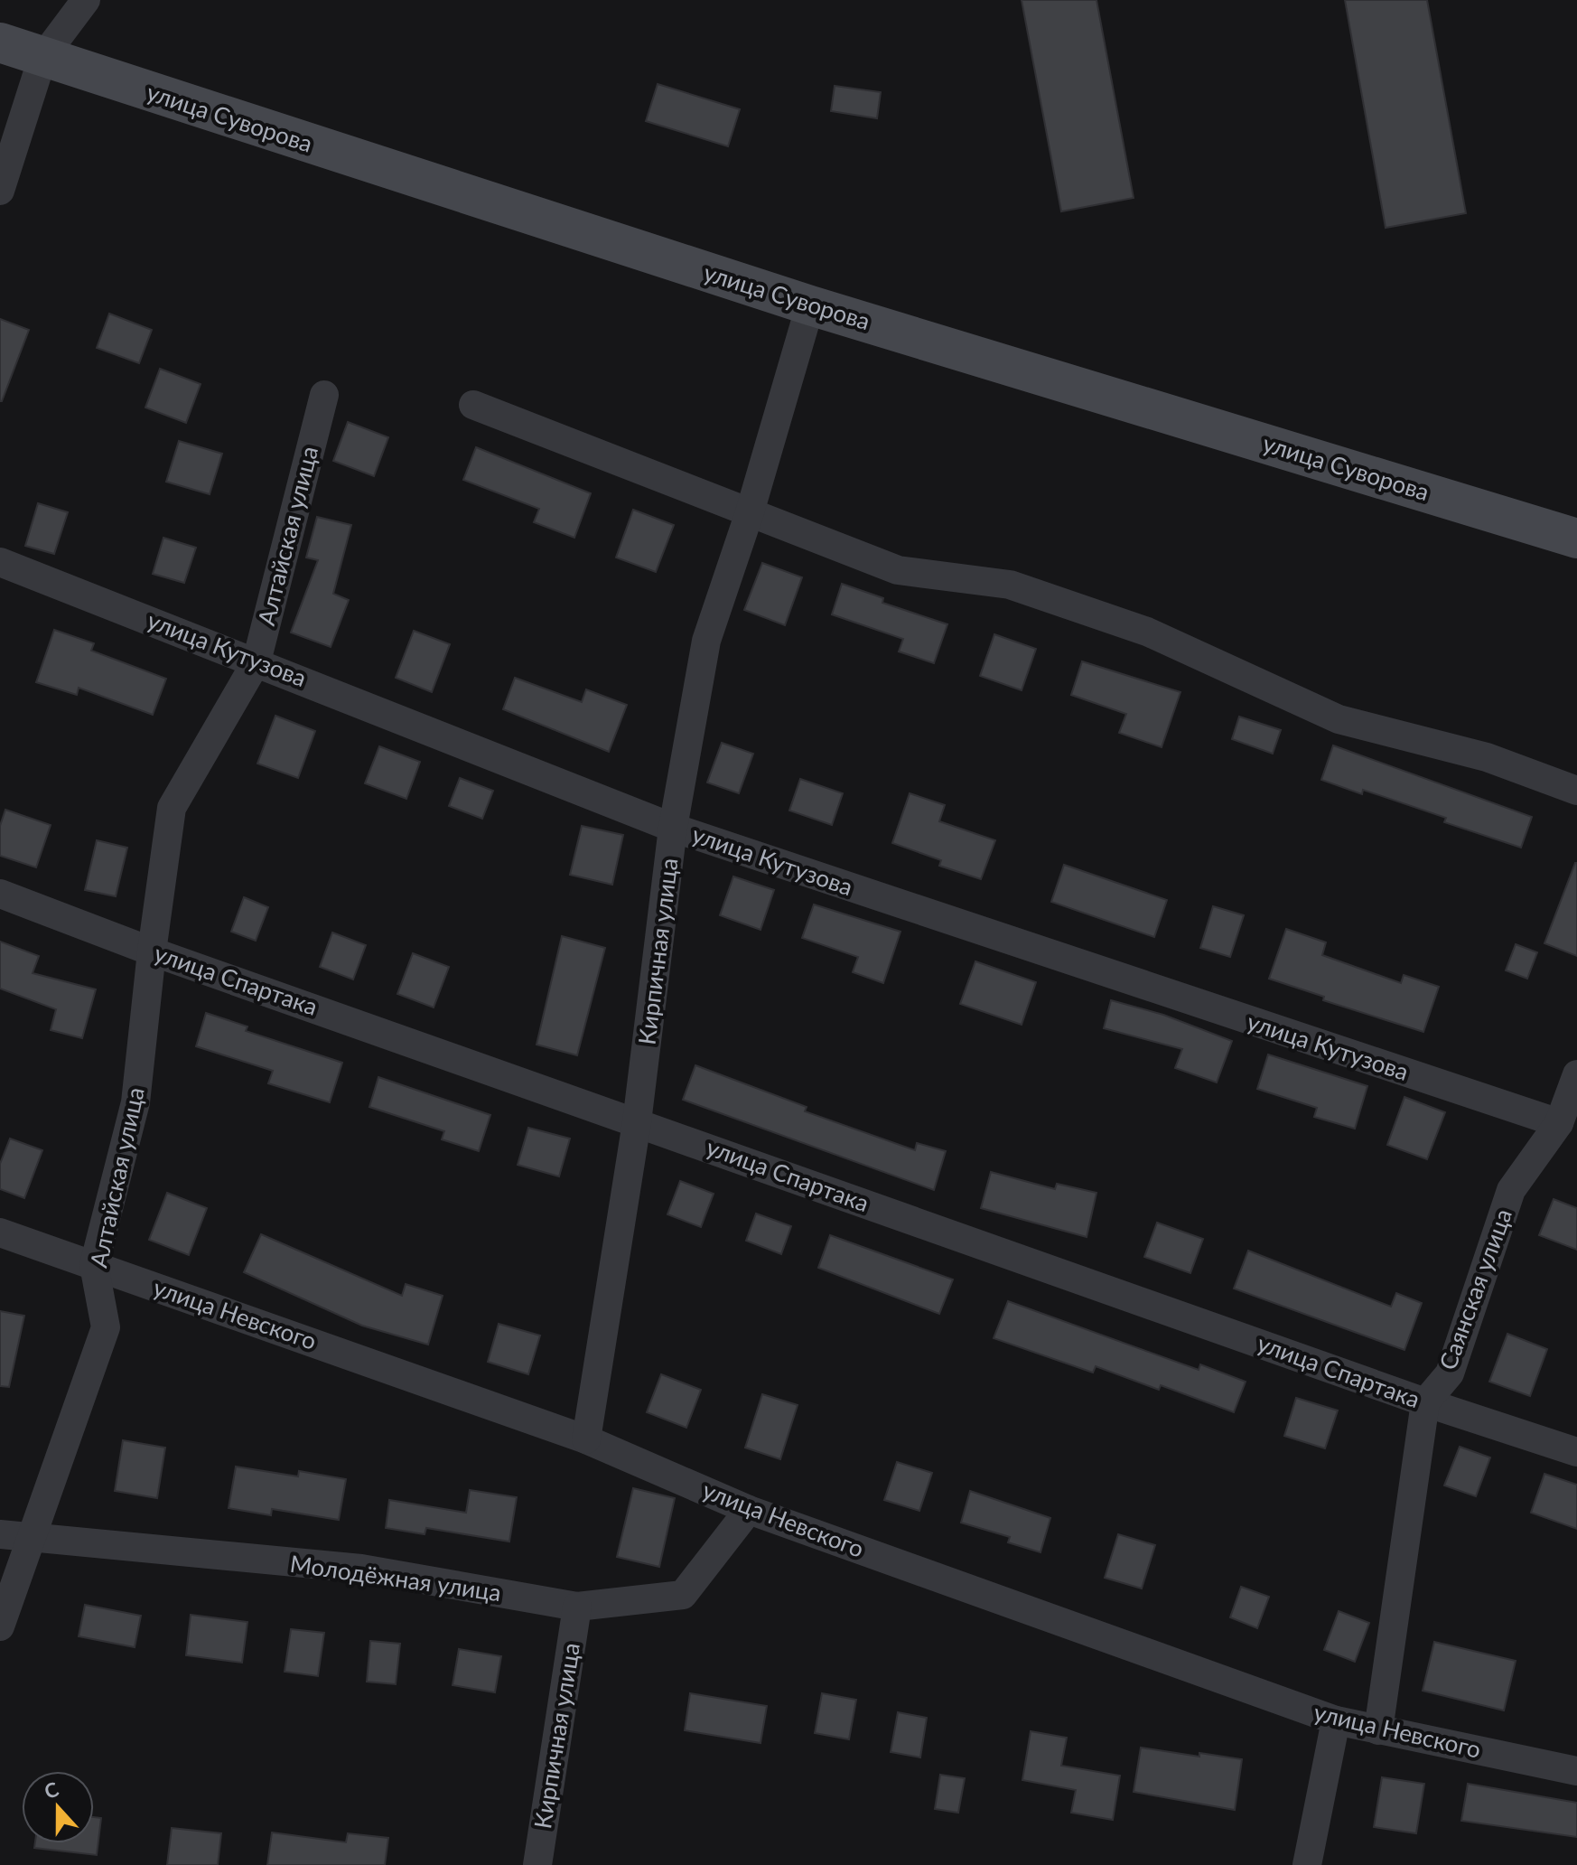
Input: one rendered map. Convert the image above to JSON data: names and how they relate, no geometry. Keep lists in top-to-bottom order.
{
  "streets": {
    "street": [
      "улица Суворова",
      "Алтайская улица",
      "улица Кутузова",
      "Кирпичная улица",
      "улица Спартака",
      "Саянская улица",
      "улица Невского",
      "Молодёжная улица"
    ]
  },
  "crossings": [
    ["улица Суворова", "Кирпичная улица"],
    ["Алтайская улица", "улица Кутузова"],
    ["Алтайская улица", "улица Спартака"],
    ["Алтайская улица", "улица Невского"],
    ["Алтайская улица", "Молодёжная улица"],
    ["улица Кутузова", "Кирпичная улица"],
    ["улица Кутузова", "Саянская улица"],
    ["Кирпичная улица", "улица Спартака"],
    ["Кирпичная улица", "улица Невского"],
    ["Кирпичная улица", "Молодёжная улица"],
    ["улица Спартака", "Саянская улица"],
    ["улица Невского", "Молодёжная улица"]
  ],
  "north": "top"
}
